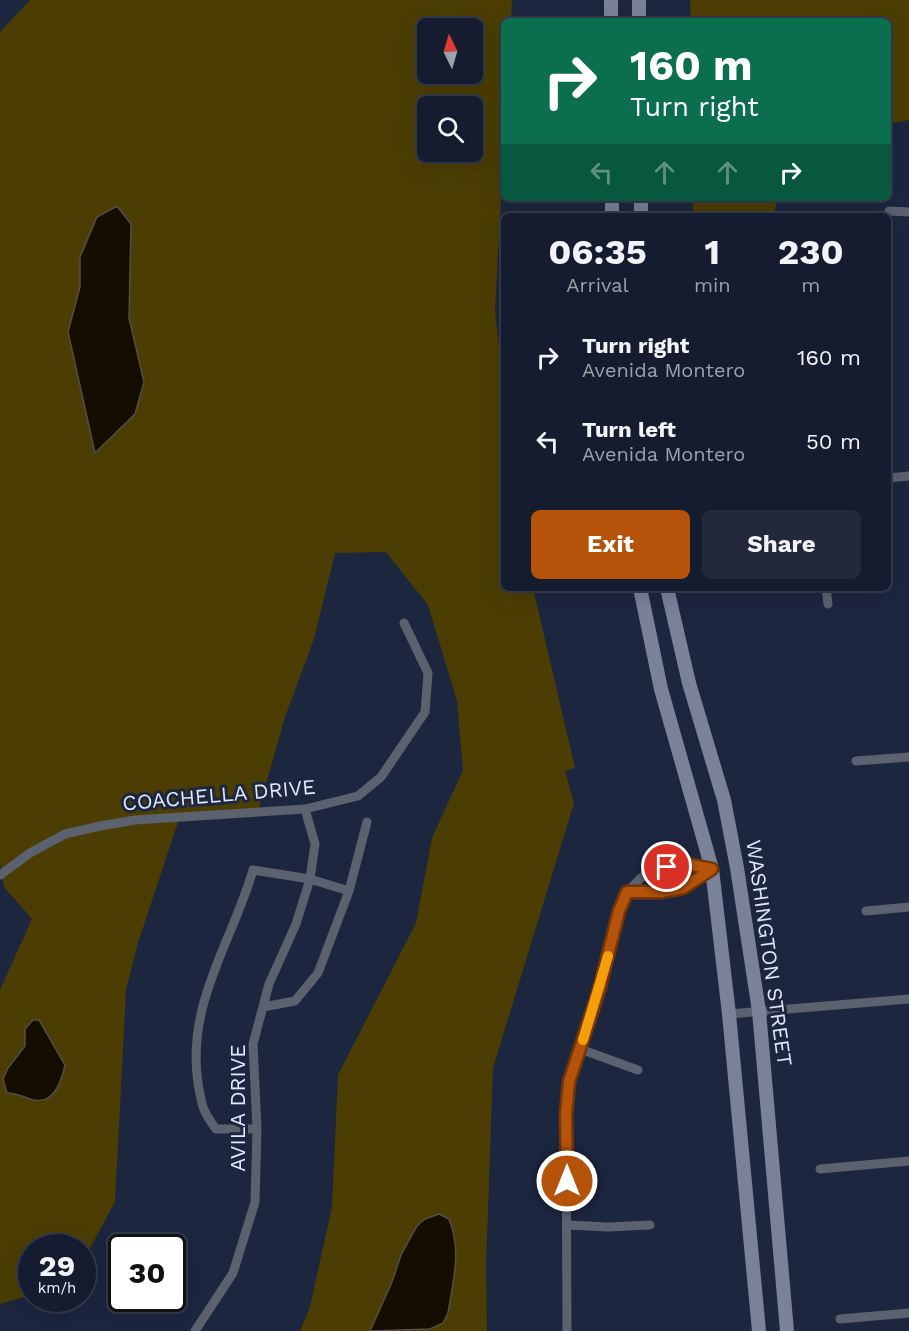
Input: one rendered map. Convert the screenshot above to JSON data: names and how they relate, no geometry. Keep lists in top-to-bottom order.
{
  "streets": {
    "main road": ["WASHINGTON STREET"],
    "street": ["COACHELLA DRIVE", "AVILA DRIVE"]
  },
  "crossings": [
    ["COACHELLA DRIVE", "AVILA DRIVE"]
  ],
  "north": "top",
  "page": {
    "turn": ["160 m", "Turn right"],
    "eta": [
      "06:35",
      "Arrival",
      "1",
      "min",
      "230",
      "m"
    ],
    "list": [
      {
        "name": "Turn right",
        "note": "Avenida Montero",
        "value": "160 m"
      },
      {
        "name": "Turn left",
        "note": "Avenida Montero",
        "value": "50 m"
      }
    ],
    "buttons": ["Exit", "Share"],
    "speed": "29 km/h",
    "limit": "30"
  }
}
